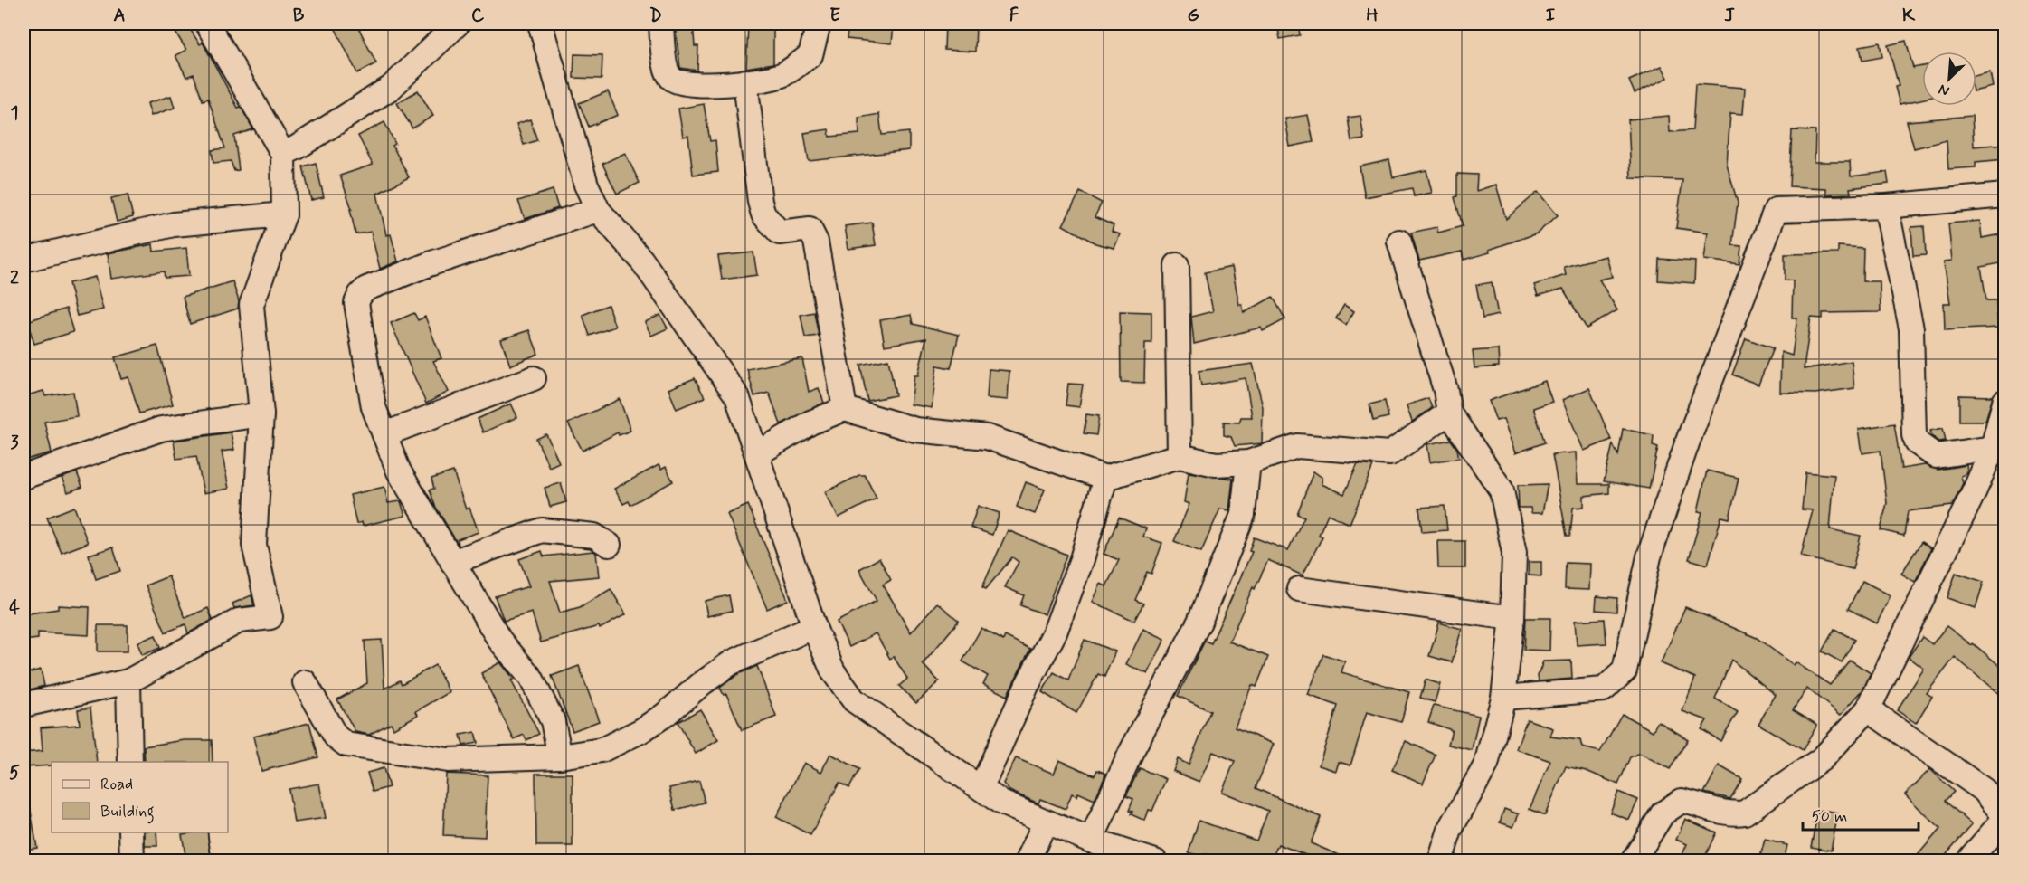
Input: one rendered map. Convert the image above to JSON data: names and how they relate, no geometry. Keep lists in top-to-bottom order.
{
  "legend": ["Road", "Building"],
  "scale_bar": "50 m",
  "north": "bottom left",
  "grid": {
    "columns": [
      "A",
      "B",
      "C",
      "D",
      "E",
      "F",
      "G",
      "H",
      "I",
      "J",
      "K"
    ],
    "rows": [
      "1",
      "2",
      "3",
      "4",
      "5"
    ]
  }
}
